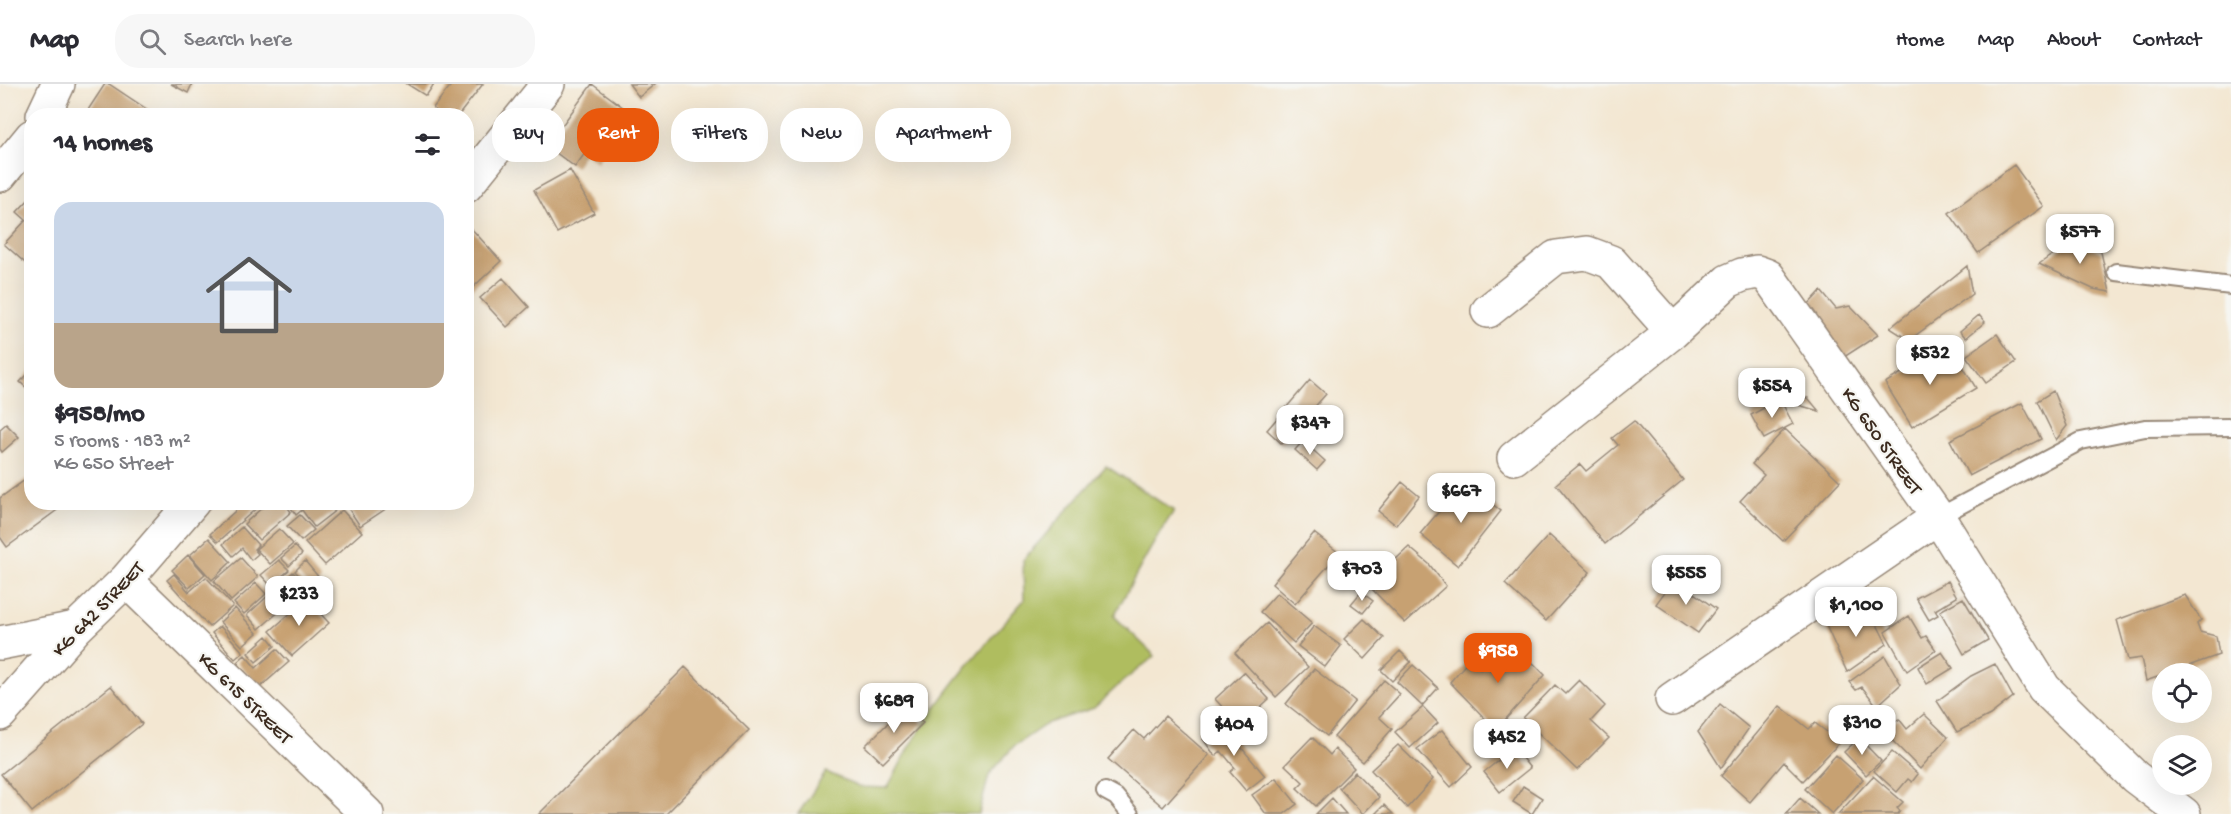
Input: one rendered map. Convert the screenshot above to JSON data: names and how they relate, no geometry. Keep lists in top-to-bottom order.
{
  "streets": {
    "street": ["KG 650 STREET", "KG 642 STREET", "KG 615 STREET"]
  },
  "crossings": [
    ["KG 642 STREET", "KG 615 STREET"]
  ],
  "page": {
    "header": "Map",
    "search": "Search here",
    "nav": [
      "Home",
      "Map",
      "About",
      "Contact"
    ],
    "chip": [
      "Buy",
      "Rent",
      "Filters",
      "New",
      "Apartment"
    ],
    "heading": "14 homes",
    "list": [
      {
        "name": "$958/mo",
        "note": "5 rooms · 183 m² · KG 650 Street"
      }
    ],
    "price": [
      "$577",
      "$532",
      "$554",
      "$347",
      "$667",
      "$703",
      "$555",
      "$233",
      "$1,100",
      "$958",
      "$689",
      "$310",
      "$404",
      "$452"
    ]
  }
}
